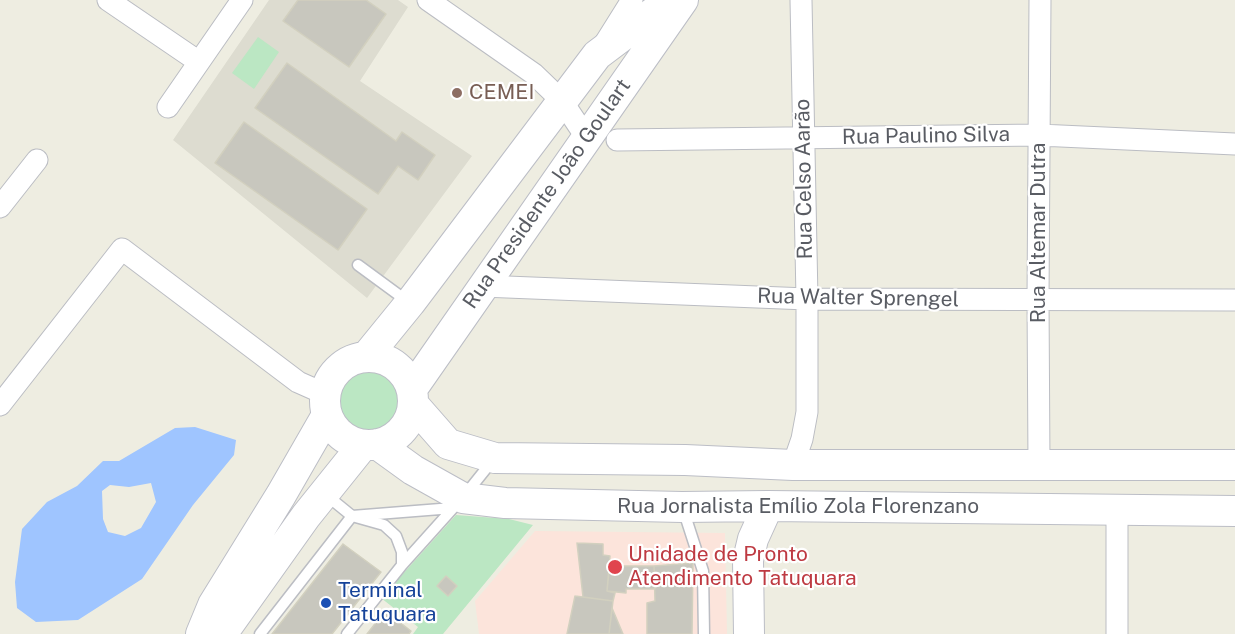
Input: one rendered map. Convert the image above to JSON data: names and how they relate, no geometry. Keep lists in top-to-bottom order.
{
  "streets": {
    "street": [
      "Rua Paulino Silva",
      "Rua Celso Aarão",
      "Rua Presidente João Goulart",
      "Rua Altemar Dutra",
      "Rua Walter Sprengel",
      "Rua Jornalista Emílio Zola Florenzano"
    ]
  },
  "crossings": [
    ["Rua Paulino Silva", "Rua Celso Aarão"],
    ["Rua Paulino Silva", "Rua Altemar Dutra"],
    ["Rua Celso Aarão", "Rua Walter Sprengel"],
    ["Rua Celso Aarão", "Rua Jornalista Emílio Zola Florenzano"],
    ["Rua Presidente João Goulart", "Rua Walter Sprengel"],
    ["Rua Presidente João Goulart", "Rua Jornalista Emílio Zola Florenzano"],
    ["Rua Altemar Dutra", "Rua Walter Sprengel"],
    ["Rua Altemar Dutra", "Rua Jornalista Emílio Zola Florenzano"]
  ],
  "places": ["CEMEI", "Unidade de Pronto Atendimento Tatuquara", "Terminal Tatuquara"]
}
